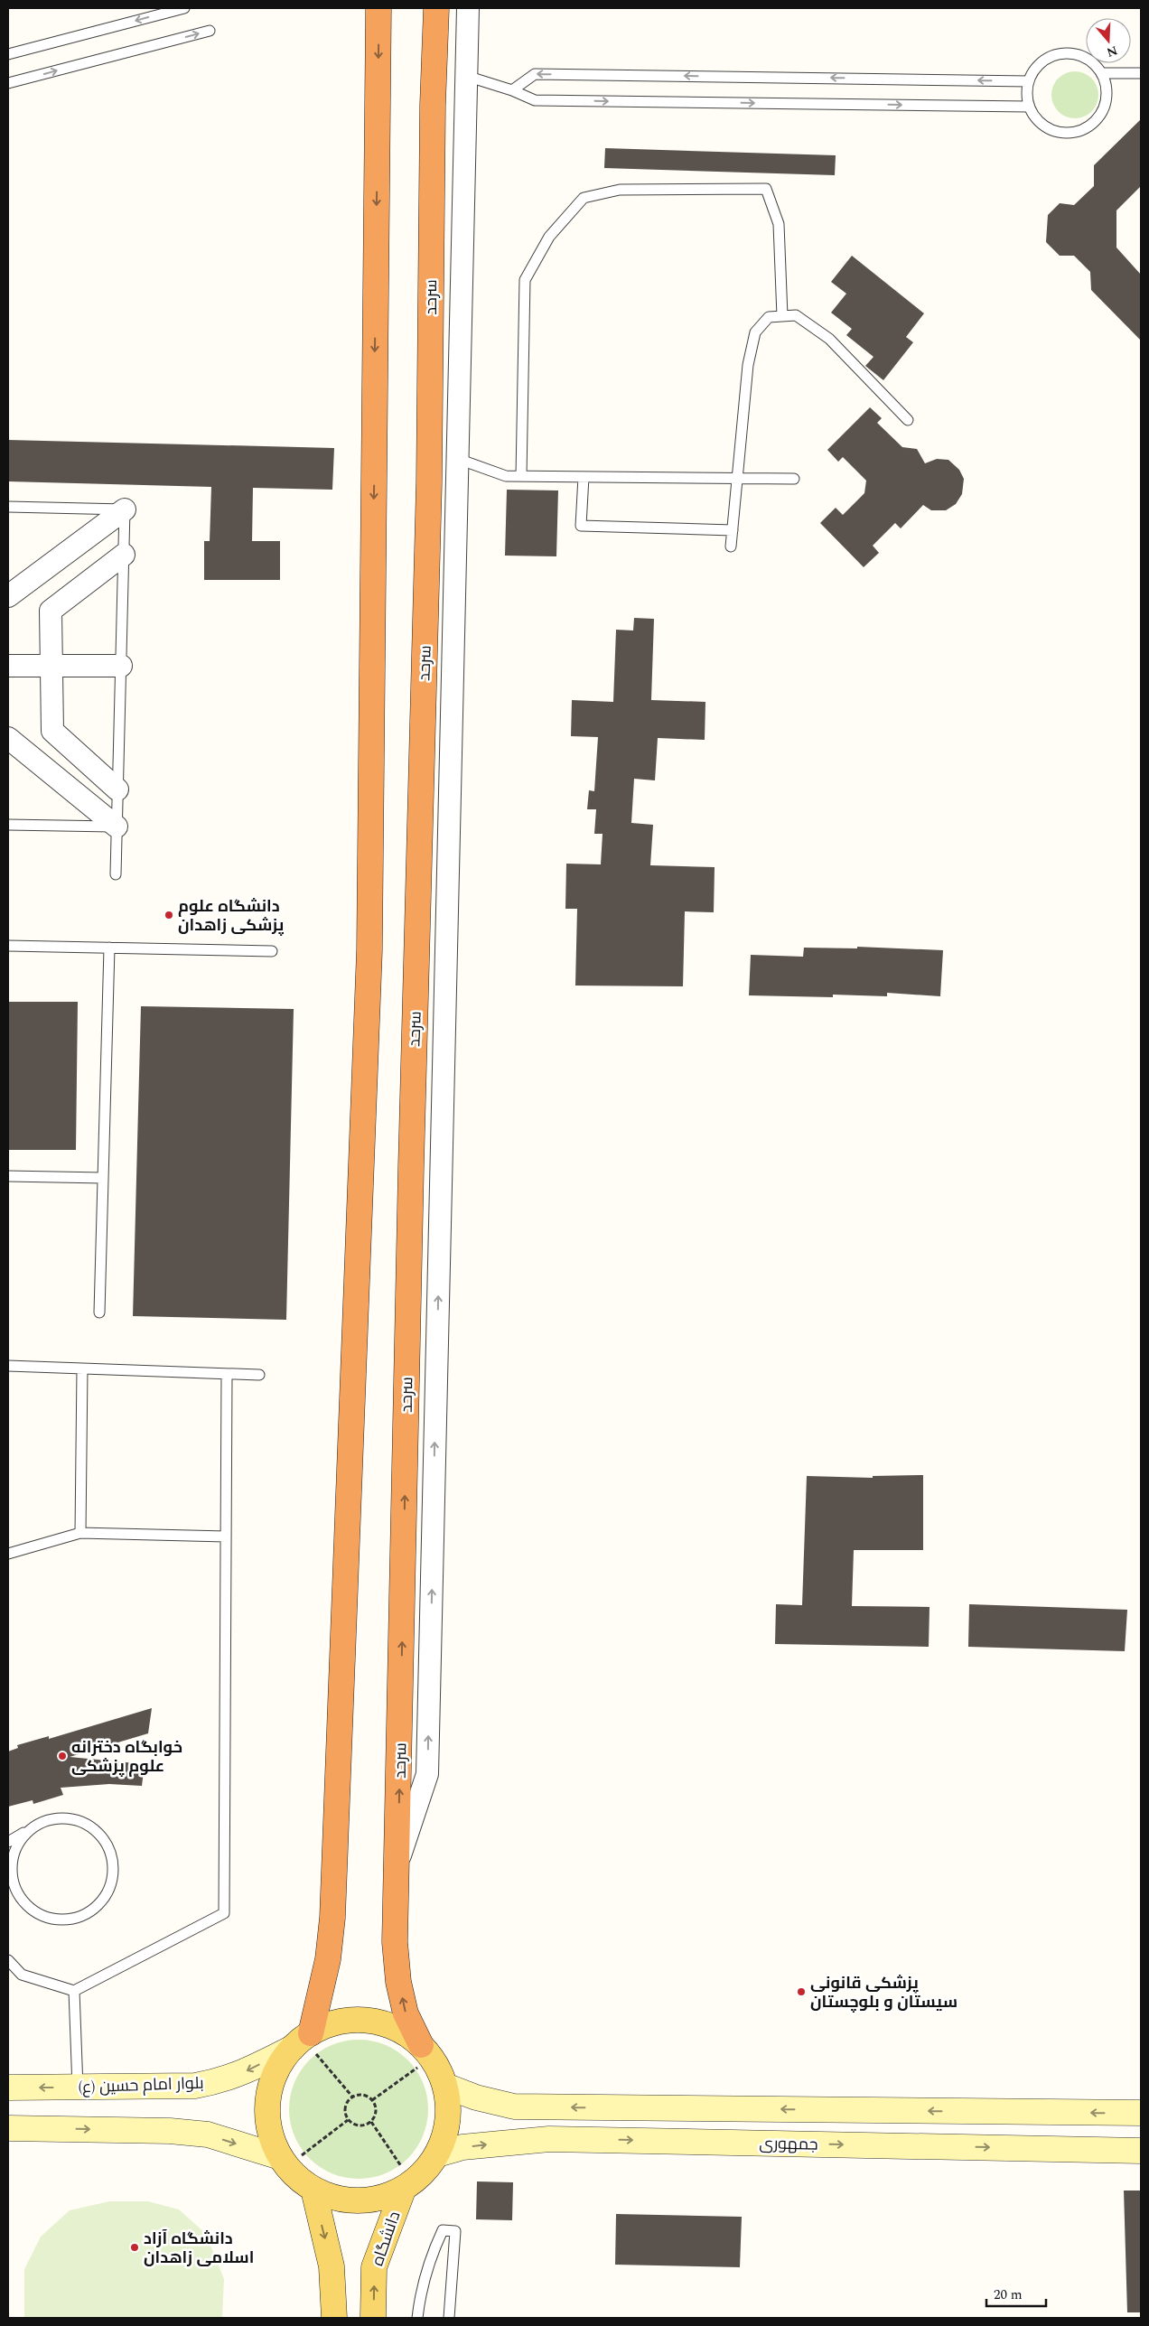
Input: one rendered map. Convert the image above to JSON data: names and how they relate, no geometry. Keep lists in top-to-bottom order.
{
  "streets": {
    "highway": ["سرحد"],
    "main road": ["بلوار امام حسین (ع)", "جمهوری", "دانشگاه"]
  },
  "places": [
    "دانشگاه علوم پزشکی زاهدان",
    "خوابگاه دخترانه علوم پزشکی",
    "پزشکی قانونی سیستان و بلوچستان",
    "دانشگاه آزاد اسلامی زاهدان"
  ],
  "scale_bar": "20 m",
  "north": "bottom"
}
